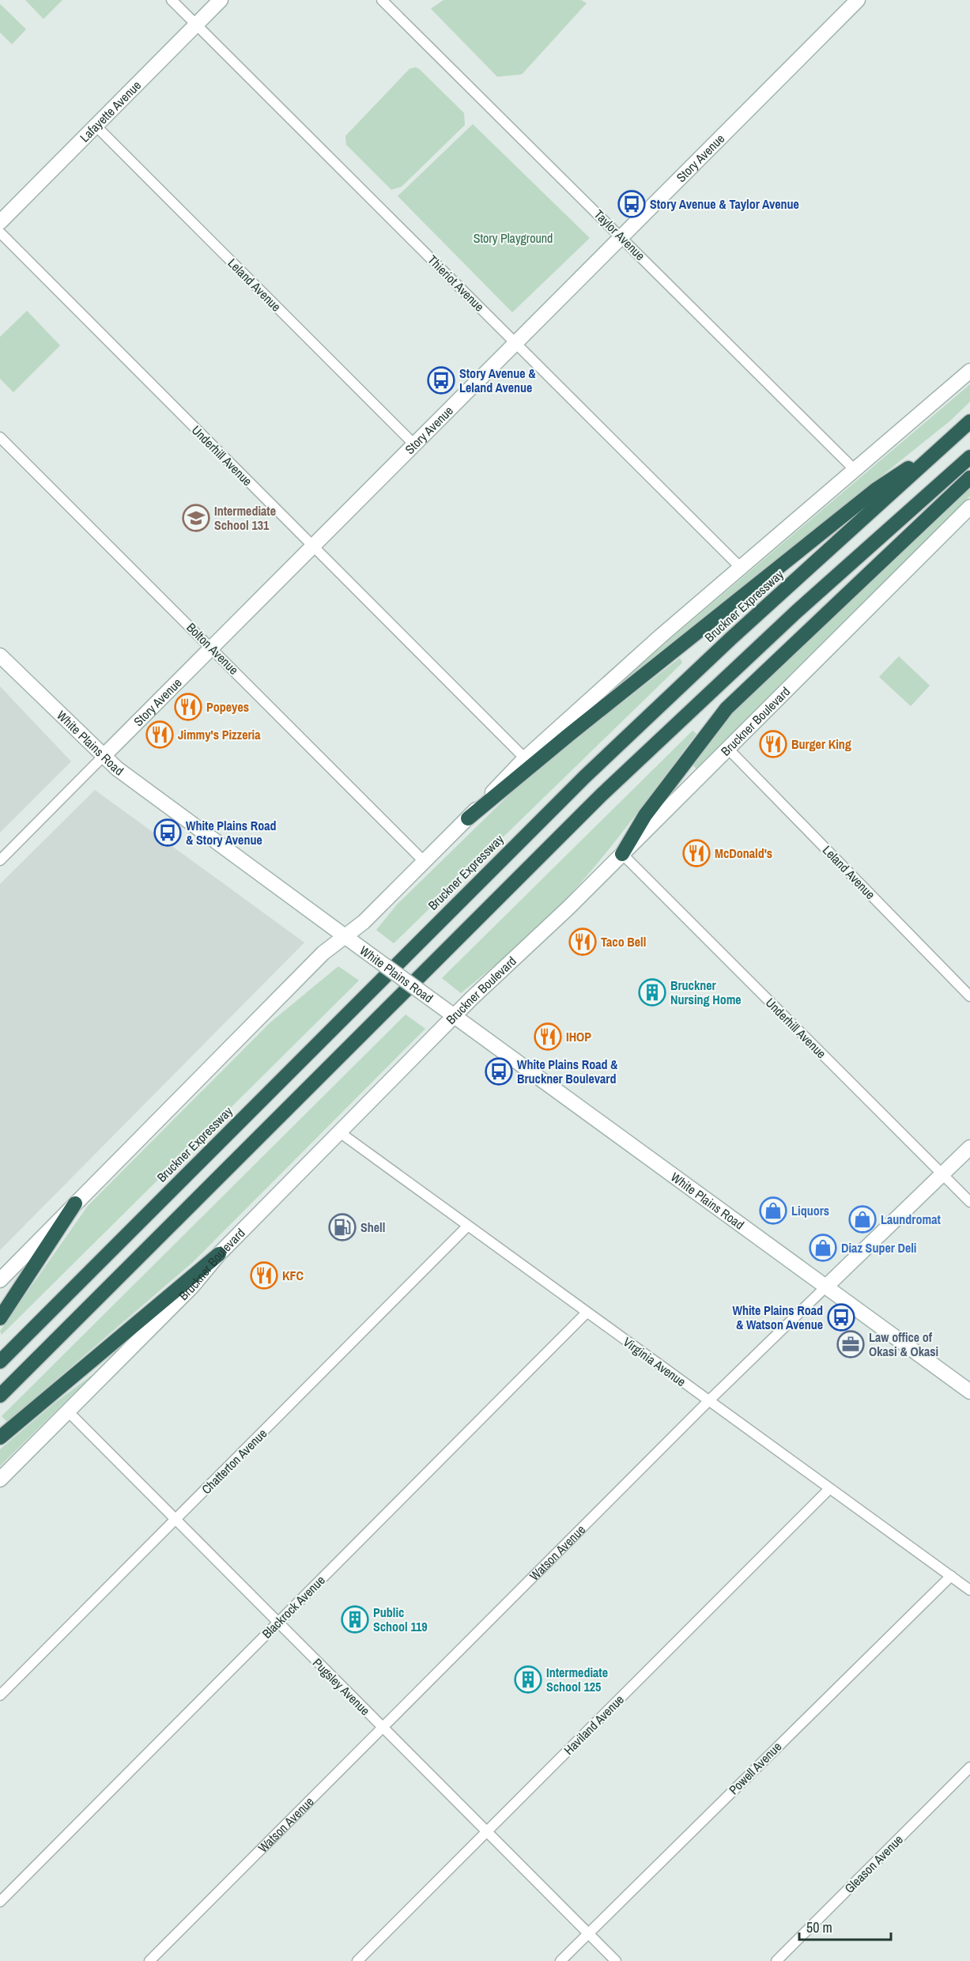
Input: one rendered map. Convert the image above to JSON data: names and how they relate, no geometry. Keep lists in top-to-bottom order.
{
  "streets": {
    "highway": ["Bruckner Expressway"],
    "main road": [
      "Lafayette Avenue",
      "Story Avenue",
      "Bruckner Boulevard",
      "White Plains Road",
      "Watson Avenue"
    ],
    "street": [
      "Taylor Avenue",
      "Thieriot Avenue",
      "Leland Avenue",
      "Underhill Avenue",
      "Bolton Avenue",
      "Virginia Avenue",
      "Chatterton Avenue",
      "Blackrock Avenue",
      "Pugsley Avenue",
      "Haviland Avenue",
      "Powell Avenue",
      "Gleason Avenue"
    ]
  },
  "crossings": [
    ["Lafayette Avenue", "Thieriot Avenue"],
    ["Lafayette Avenue", "Leland Avenue"],
    ["Story Avenue", "Taylor Avenue"],
    ["Story Avenue", "Thieriot Avenue"],
    ["Story Avenue", "Leland Avenue"],
    ["Story Avenue", "Underhill Avenue"],
    ["Story Avenue", "Bolton Avenue"],
    ["Story Avenue", "White Plains Road"],
    ["Leland Avenue", "Bruckner Boulevard"],
    ["Underhill Avenue", "Bruckner Boulevard"],
    ["Underhill Avenue", "Watson Avenue"],
    ["Bruckner Boulevard", "White Plains Road"],
    ["Bruckner Boulevard", "Virginia Avenue"],
    ["Bruckner Boulevard", "Pugsley Avenue"],
    ["White Plains Road", "Watson Avenue"],
    ["Virginia Avenue", "Chatterton Avenue"],
    ["Virginia Avenue", "Watson Avenue"],
    ["Virginia Avenue", "Blackrock Avenue"],
    ["Virginia Avenue", "Haviland Avenue"],
    ["Virginia Avenue", "Powell Avenue"],
    ["Chatterton Avenue", "Pugsley Avenue"],
    ["Watson Avenue", "Pugsley Avenue"],
    ["Blackrock Avenue", "Pugsley Avenue"],
    ["Pugsley Avenue", "Haviland Avenue"],
    ["Pugsley Avenue", "Powell Avenue"]
  ],
  "parks": ["Story Playground"],
  "places": {
    "bus stop": [
      "Story Avenue & Taylor Avenue",
      "Story Avenue & Leland Avenue",
      "White Plains Road & Story Avenue",
      "White Plains Road & Bruckner Boulevard",
      "White Plains Road & Watson Avenue"
    ],
    "school or university": ["Intermediate School 131"],
    "restaurant": [
      "Popeyes",
      "Jimmy's Pizzeria",
      "Burger King",
      "McDonald's",
      "Taco Bell",
      "IHOP",
      "KFC"
    ],
    "building": ["Bruckner Nursing Home", "Public School 119", "Intermediate School 125"],
    "shop": ["Liquors", "Laundromat", "Diaz Super Deli"],
    "fuel station": ["Shell"],
    "office": ["Law office of Okasi & Okasi"]
  },
  "scale_bar": "50 m"
}
